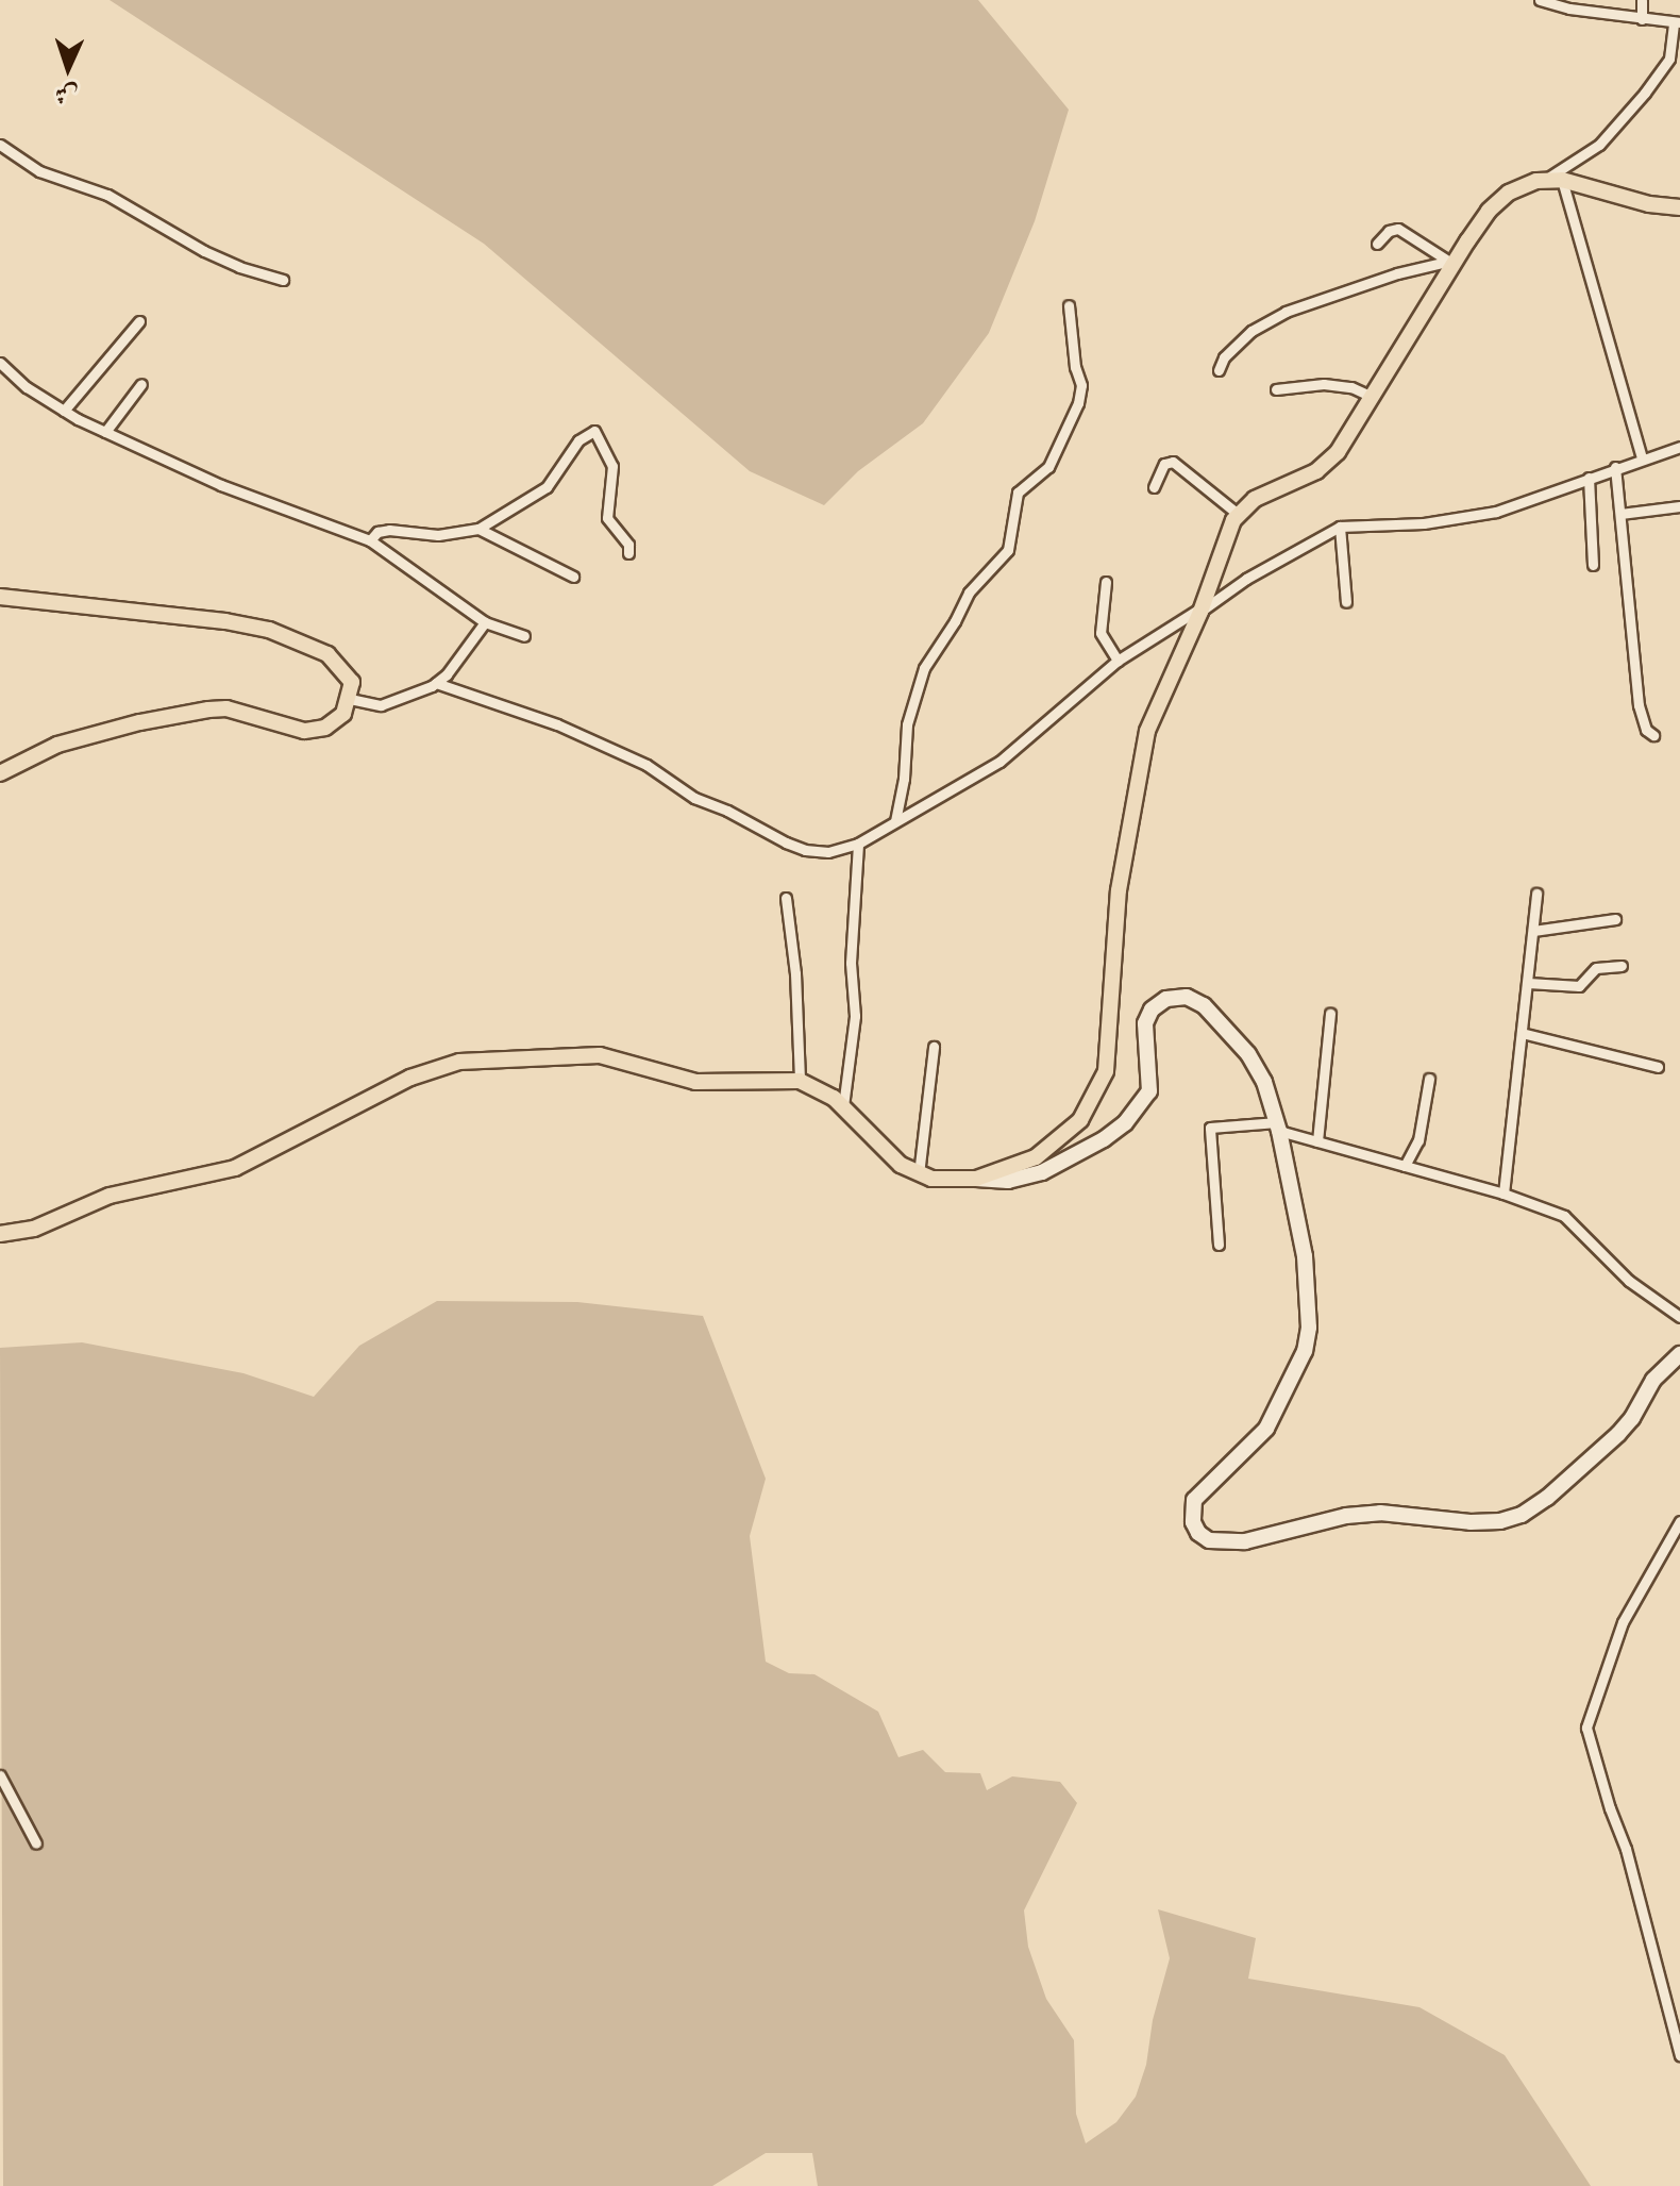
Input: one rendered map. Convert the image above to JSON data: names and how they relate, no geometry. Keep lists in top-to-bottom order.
{
  "north": "bottom"
}
